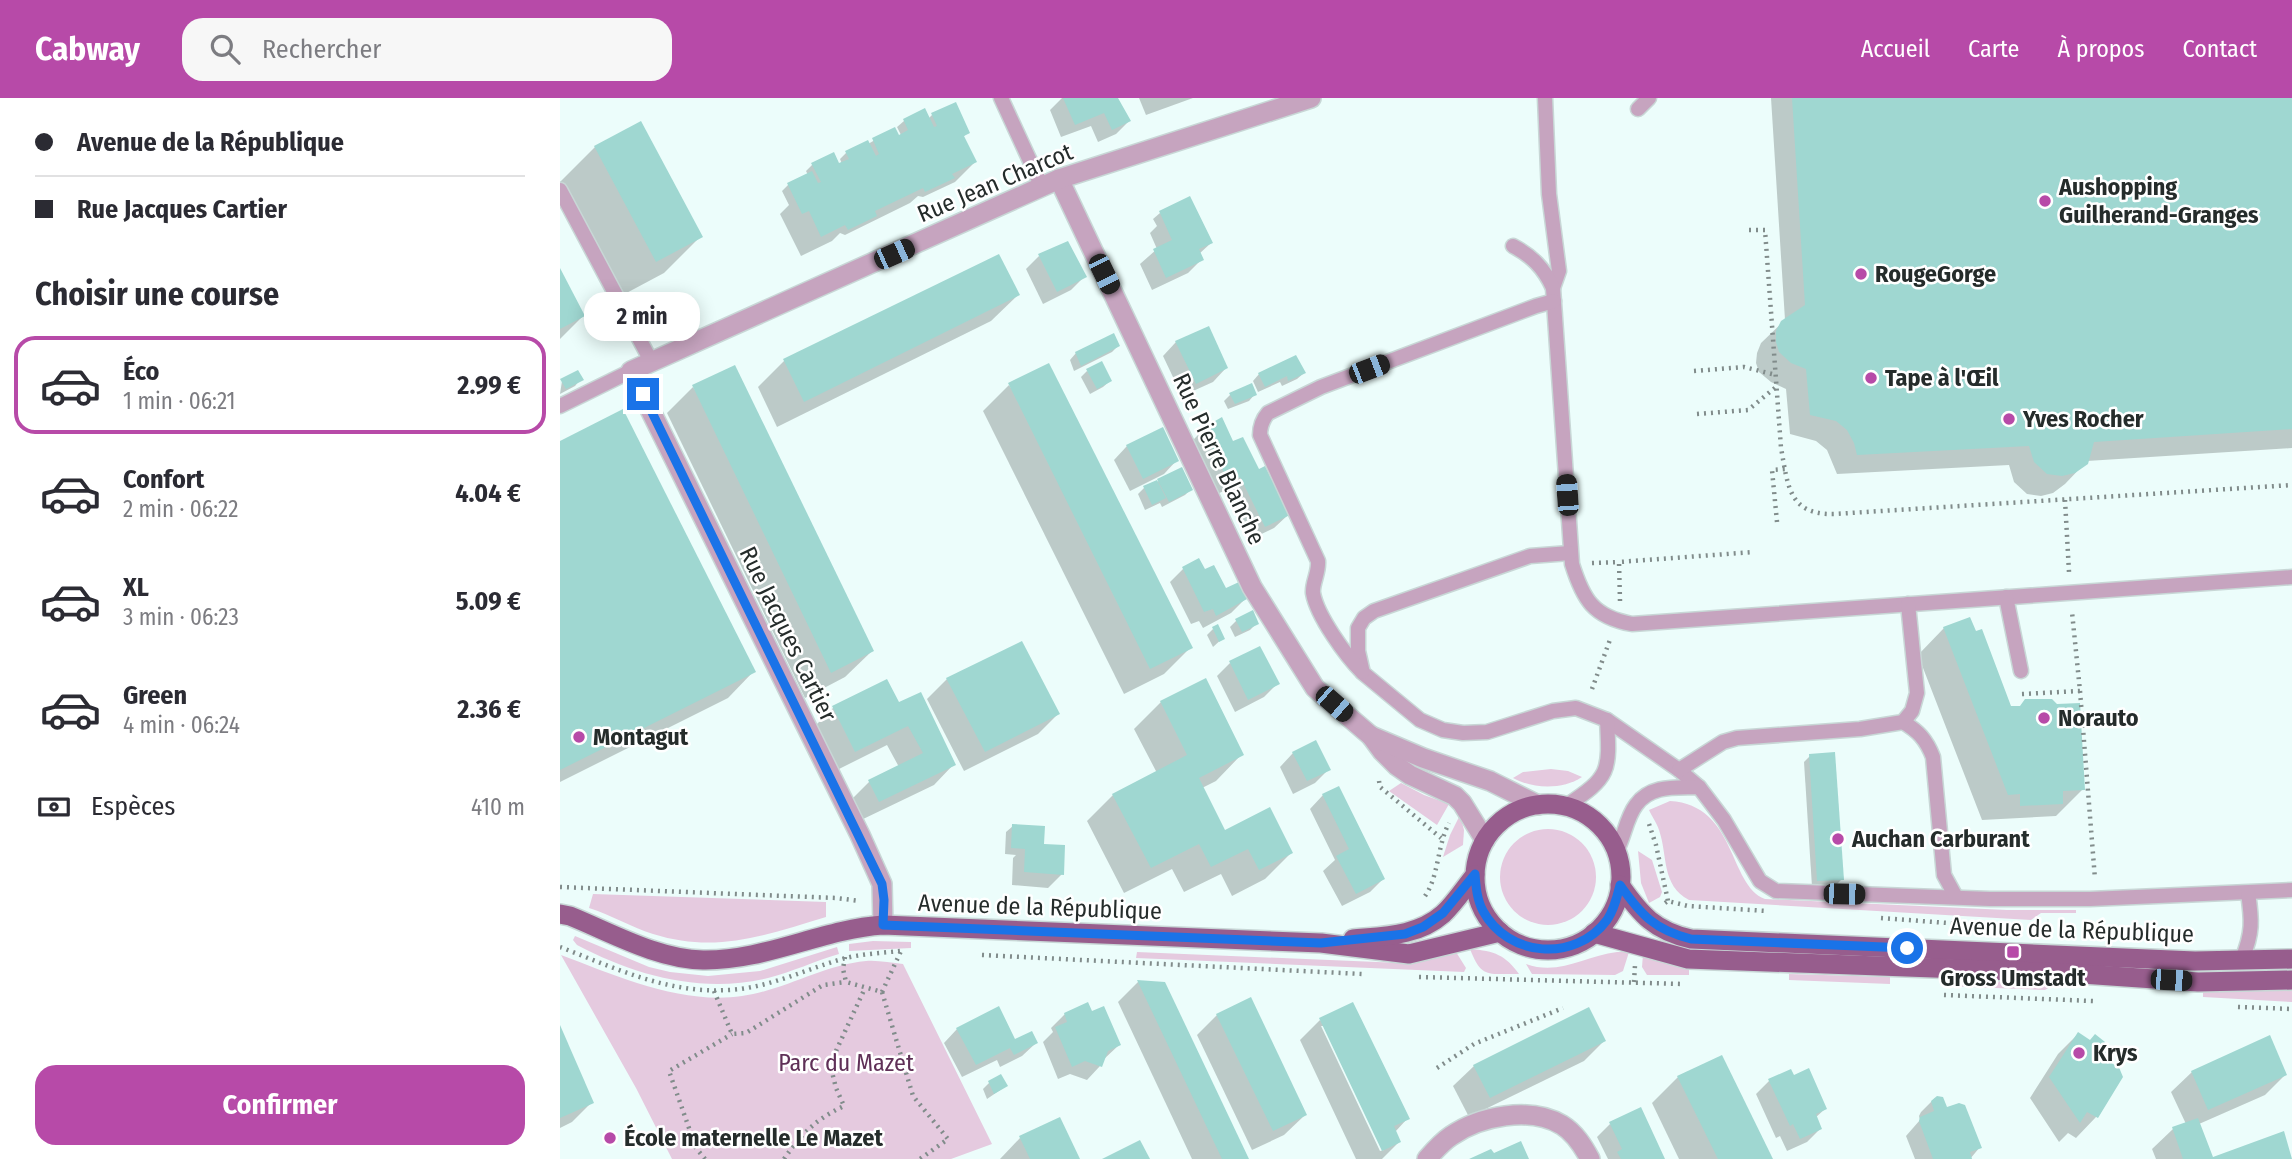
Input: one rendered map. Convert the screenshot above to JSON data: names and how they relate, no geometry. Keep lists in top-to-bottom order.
{
  "streets": {
    "main road": ["Avenue de la République"],
    "street": ["Rue Jean Charcot", "Rue Pierre Blanche", "Rue Jacques Cartier"]
  },
  "crossings": [
    ["Rue Jean Charcot", "Rue Pierre Blanche"],
    ["Rue Jean Charcot", "Rue Jacques Cartier"],
    ["Rue Pierre Blanche", "Avenue de la République"],
    ["Rue Jacques Cartier", "Avenue de la République"]
  ],
  "parks": ["Parc du Mazet"],
  "places": {
    "other": [
      "Aushopping Guilherand-Granges",
      "RougeGorge",
      "Tape à l'Œil",
      "Yves Rocher",
      "Norauto",
      "Montagut",
      "Auchan Carburant",
      "Krys",
      "École maternelle Le Mazet"
    ],
    "transit": ["Gross Umstadt"]
  },
  "page": {
    "header": "Cabway",
    "search": "Rechercher",
    "nav": [
      "Accueil",
      "Carte",
      "À propos",
      "Contact"
    ],
    "banner": ["Avenue de la République", "Rue Jacques Cartier"],
    "heading": "Choisir une course",
    "bubble": "2 min",
    "list": [
      {
        "name": "Éco",
        "note": "1 min · 06:21",
        "value": "2.99 €"
      },
      {
        "name": "Confort",
        "note": "2 min · 06:22",
        "value": "4.04 €"
      },
      {
        "name": "XL",
        "note": "3 min · 06:23",
        "value": "5.09 €"
      },
      {
        "name": "Green",
        "note": "4 min · 06:24",
        "value": "2.36 €"
      }
    ],
    "pay": ["Espèces", "410 m"],
    "buttons": "Confirmer"
  }
}
